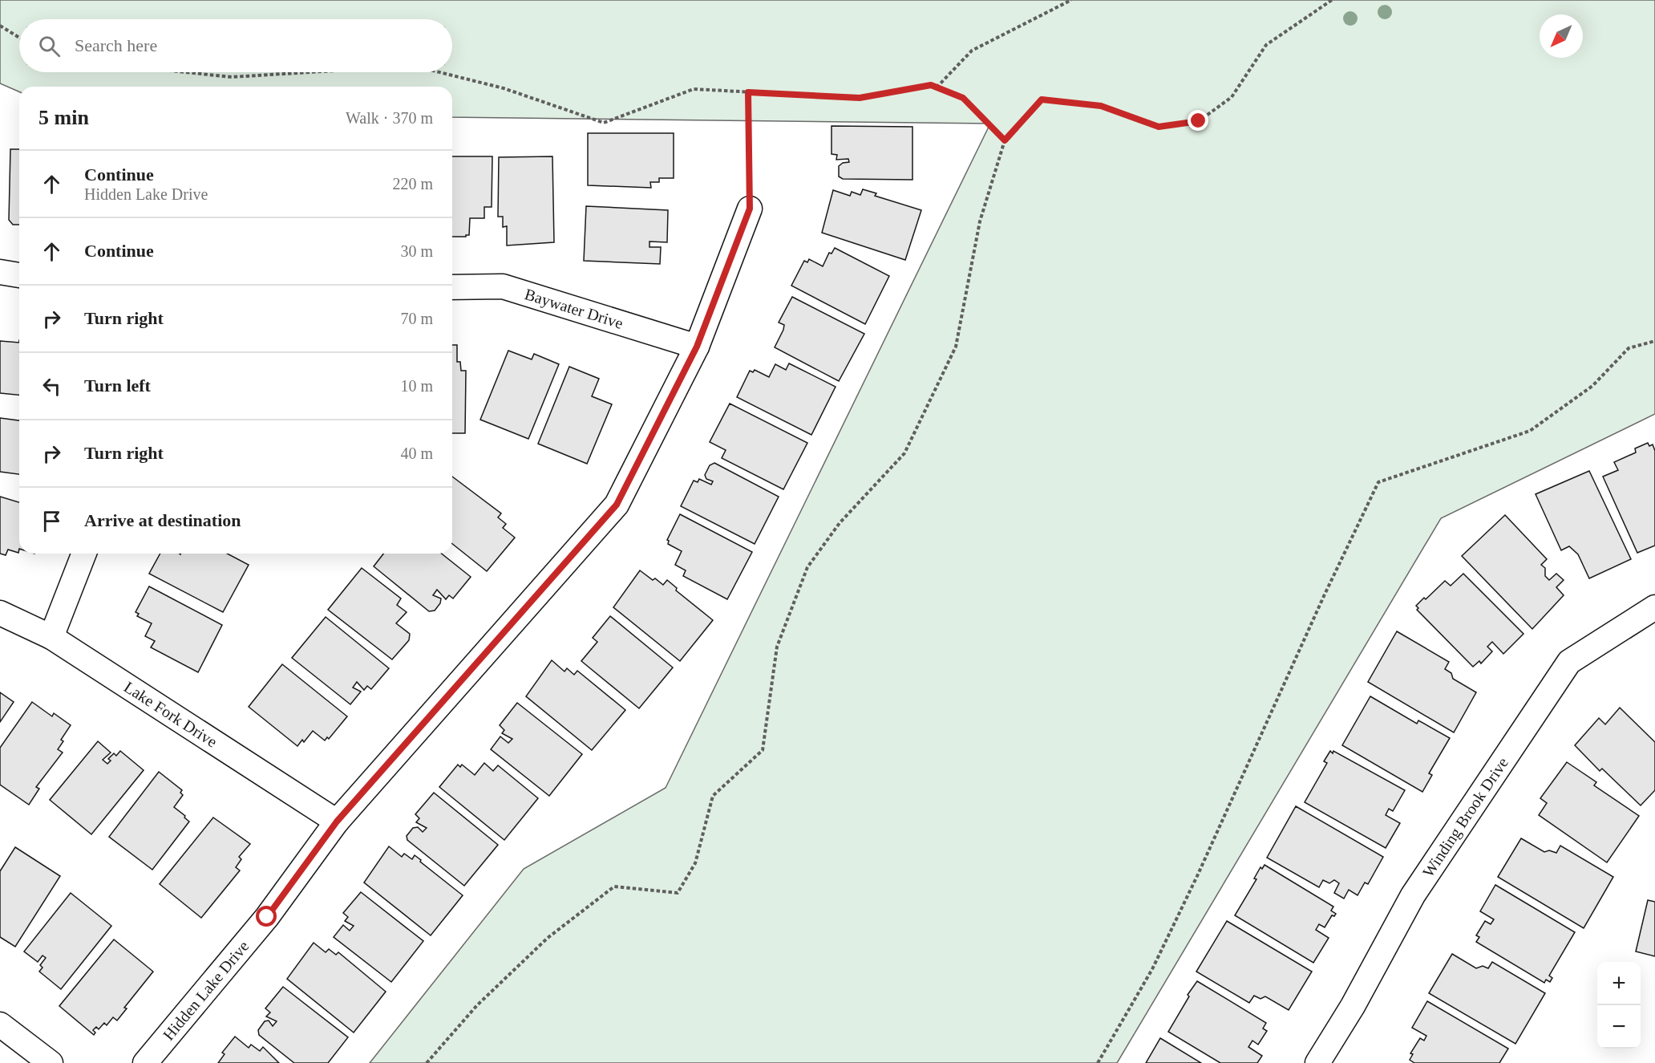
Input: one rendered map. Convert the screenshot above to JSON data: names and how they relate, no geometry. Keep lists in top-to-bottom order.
{
  "streets": {
    "street": [
      "Baywater Drive",
      "Lake Fork Drive",
      "Winding Brook Drive",
      "Hidden Lake Drive"
    ]
  },
  "crossings": [
    ["Baywater Drive", "Hidden Lake Drive"],
    ["Lake Fork Drive", "Hidden Lake Drive"]
  ],
  "north": "bottom left",
  "page": {
    "search": "Search here",
    "heading": ["5 min", "Walk · 370 m"],
    "list": [
      ["Continue", "Hidden Lake Drive", "220 m"],
      ["Continue", "30 m"],
      ["Turn right", "70 m"],
      ["Turn left", "10 m"],
      ["Turn right", "40 m"],
      "Arrive at destination"
    ],
    "map_buttons": ["+", "−"]
  }
}
